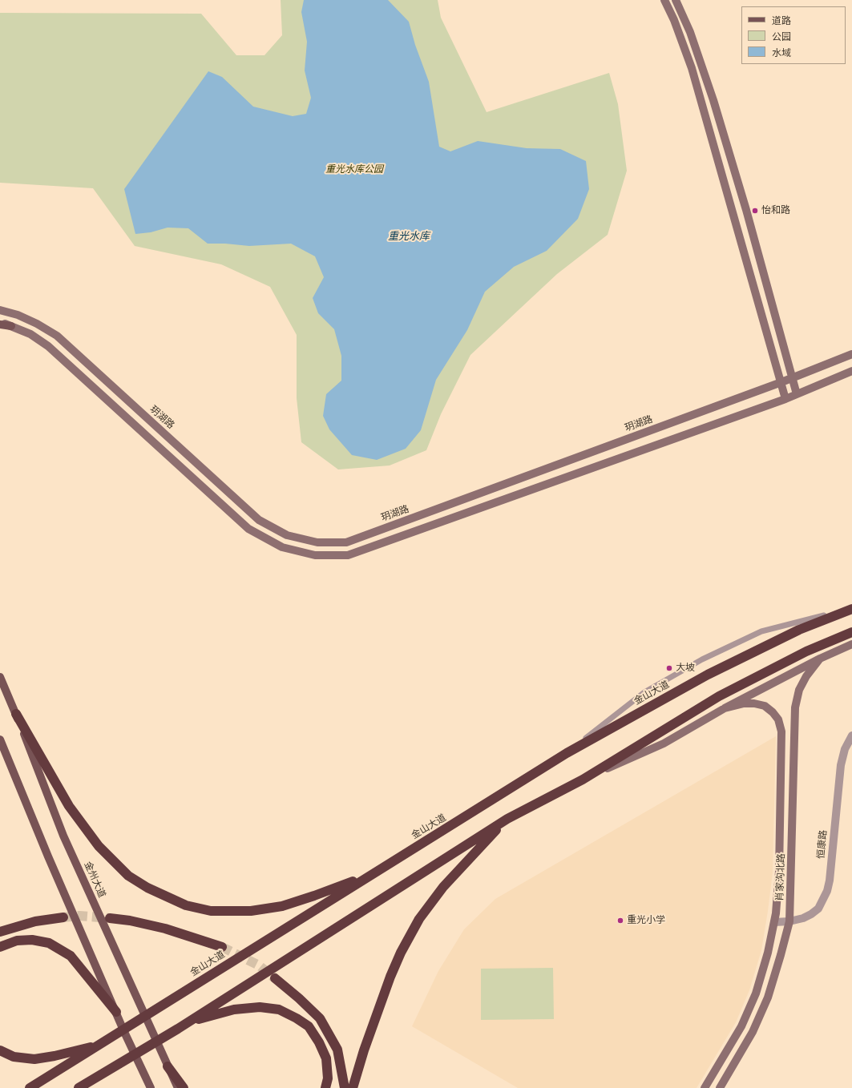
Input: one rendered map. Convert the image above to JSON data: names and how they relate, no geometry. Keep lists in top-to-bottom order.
{
  "streets": {
    "highway": ["金山大道"],
    "main road": ["玥湖路", "肖家沟北路", "金州大道"],
    "street": ["恒康路"]
  },
  "crossings": [
    ["恒康路", "肖家沟北路"]
  ],
  "water": ["重光水库"],
  "parks": ["重光水库公园"],
  "places": ["怡和路", "大坡", "重光小学"],
  "legend": ["道路", "公园", "水域"]
}
